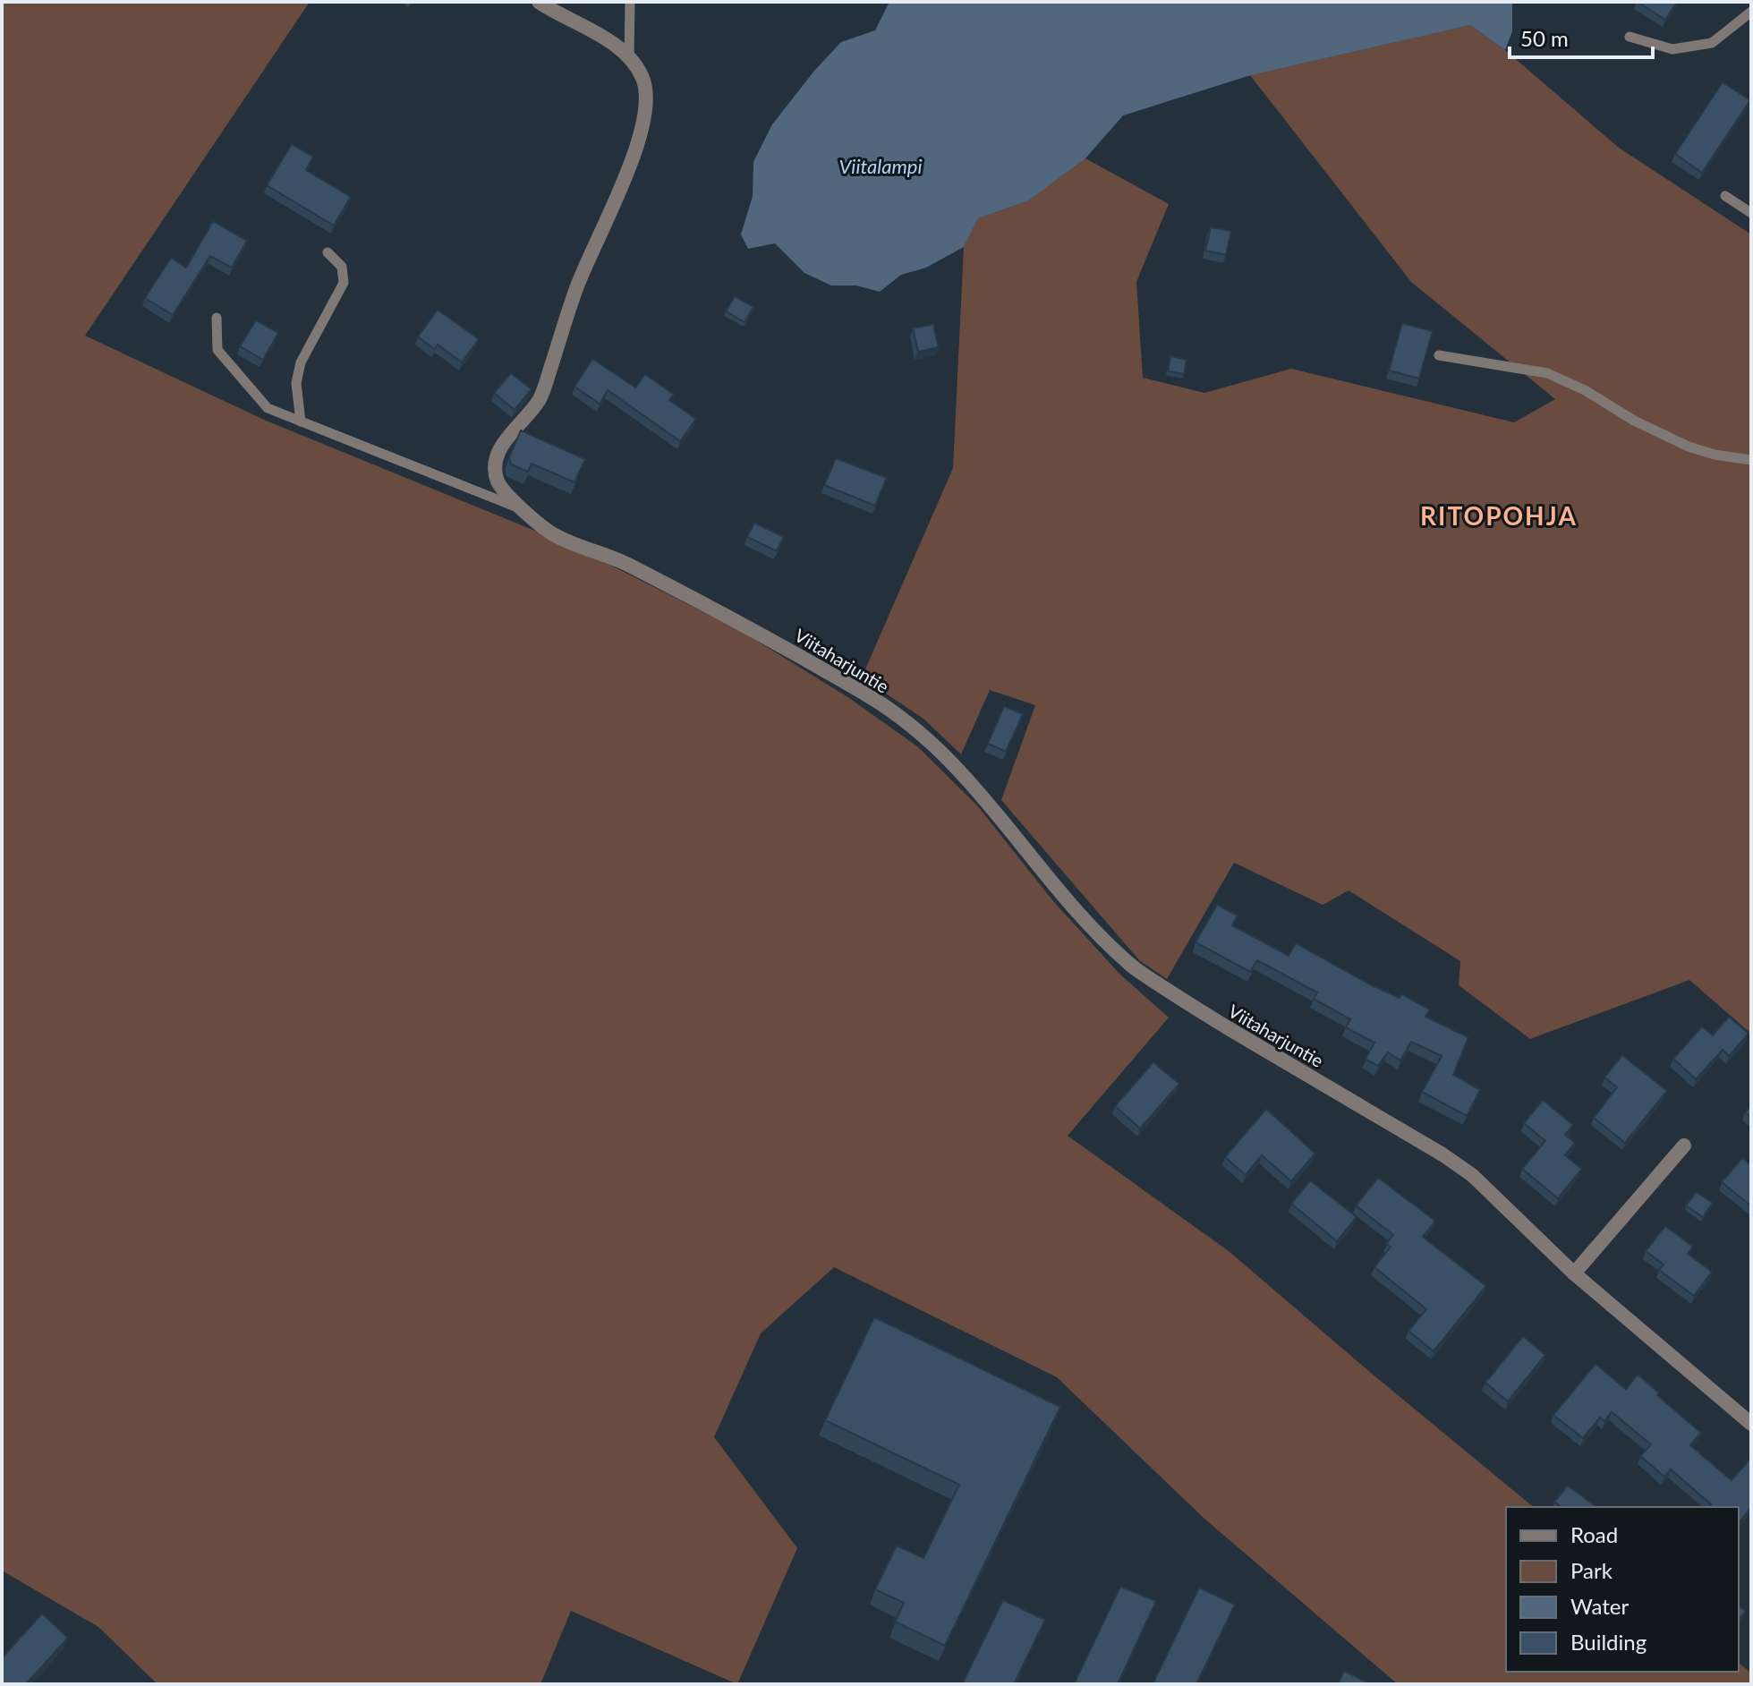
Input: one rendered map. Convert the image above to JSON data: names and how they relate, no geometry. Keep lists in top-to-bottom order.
{
  "streets": {
    "street": ["Viitaharjuntie"]
  },
  "districts": ["RITOPOHJA"],
  "water": ["Viitalampi"],
  "legend": [
    "Road",
    "Park",
    "Water",
    "Building"
  ],
  "scale_bar": "50 m"
}
